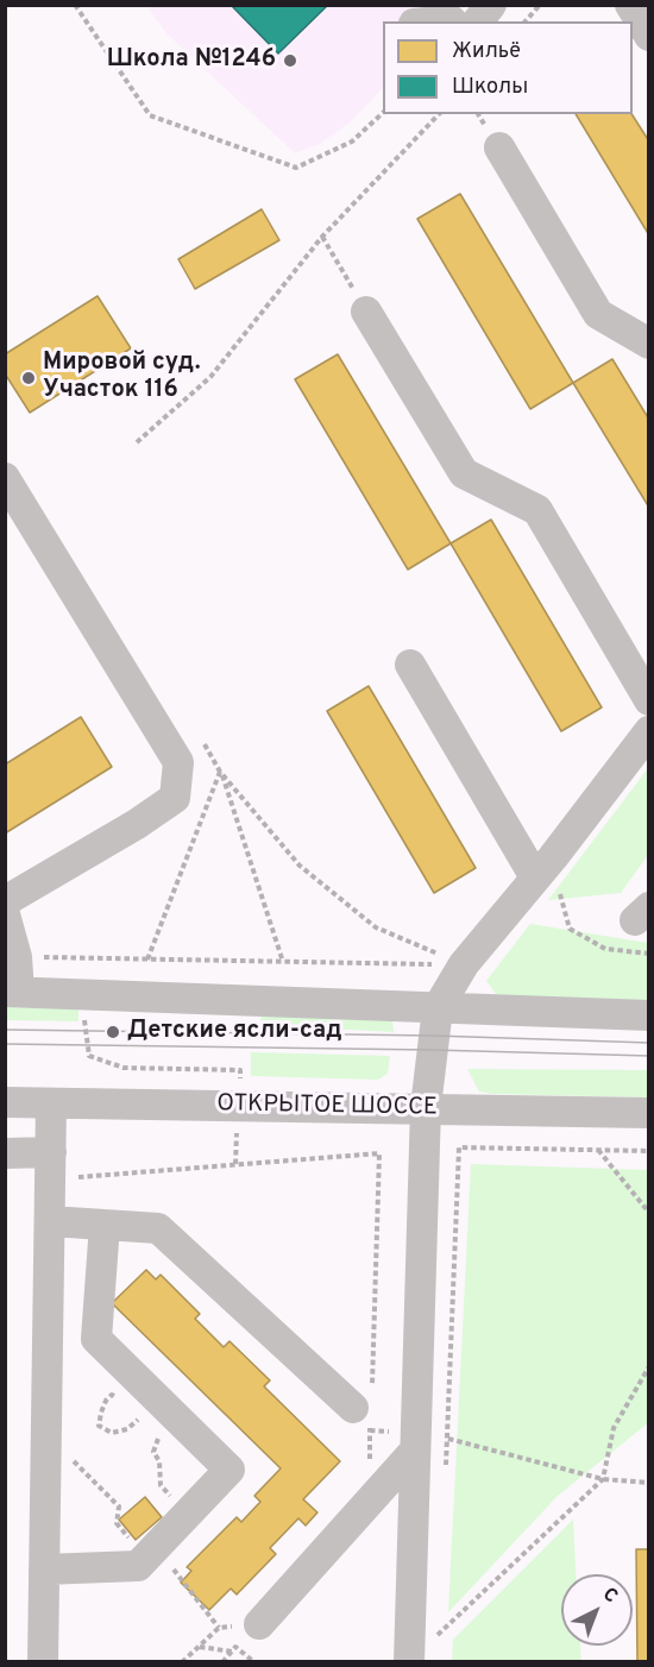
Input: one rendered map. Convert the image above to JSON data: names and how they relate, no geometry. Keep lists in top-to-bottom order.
{
  "streets": {
    "street": ["ОТКРЫТОЕ ШОССЕ"]
  },
  "places": ["Школа №1246", "Мировой суд. Участок 116", "Детские ясли-сад"],
  "legend": ["Жильё", "Школы"],
  "north": "top right"
}
